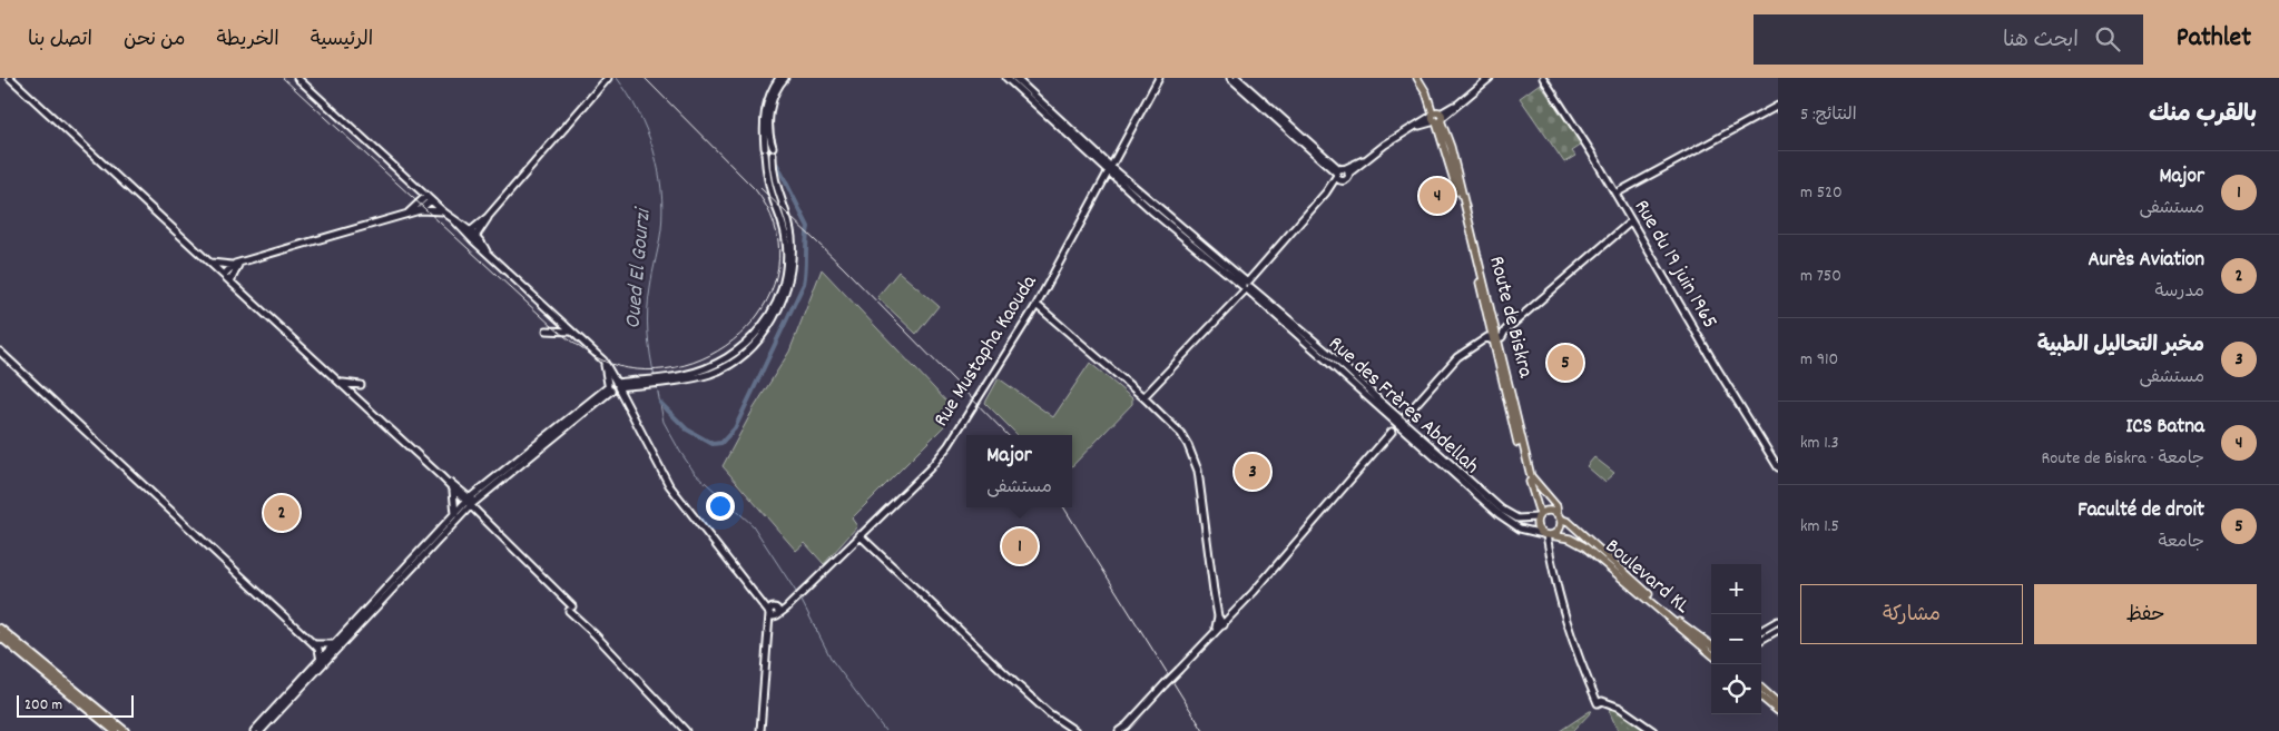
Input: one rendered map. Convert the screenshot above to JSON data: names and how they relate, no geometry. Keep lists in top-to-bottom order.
{
  "streets": {
    "main road": ["Route de Biskra", "Boulevard KL"],
    "street": ["Rue du 19 juin 1965", "Rue Mustapha Kaouda", "Rue des Frères Abdellah"]
  },
  "crossings": [
    ["Route de Biskra", "Rue des Frères Abdellah"],
    ["Route de Biskra", "Boulevard KL"],
    ["Rue Mustapha Kaouda", "Rue des Frères Abdellah"],
    ["Rue des Frères Abdellah", "Boulevard KL"]
  ],
  "water": ["Oued El Gourzi"],
  "scale_bar": "200 m",
  "page": {
    "header": "Pathlet",
    "search": "ابحث هنا",
    "nav": [
      "الرئيسية",
      "الخريطة",
      "من نحن",
      "اتصل بنا"
    ],
    "heading": ["بالقرب منك", "النتائج: 5"],
    "list": [
      {
        "mark": "1",
        "name": "Major",
        "note": "مستشفى",
        "value": "520 m"
      },
      {
        "mark": "2",
        "name": "Aurès Aviation",
        "note": "مدرسة",
        "value": "750 m"
      },
      {
        "mark": "3",
        "name": "مخبر التحاليل الطبية",
        "note": "مستشفى",
        "value": "910 m"
      },
      {
        "mark": "4",
        "name": "ICS Batna",
        "note": "جامعة · Route de Biskra",
        "value": "1.3 km"
      },
      {
        "mark": "5",
        "name": "Faculté de droit",
        "note": "جامعة",
        "value": "1.5 km"
      }
    ],
    "pins": [
      "4",
      "5",
      "3",
      "2",
      "1"
    ],
    "popup": ["Major", "مستشفى"],
    "map_buttons": ["+", "−"],
    "buttons": ["حفظ", "مشاركة"],
    "scale": "200 m"
  }
}
